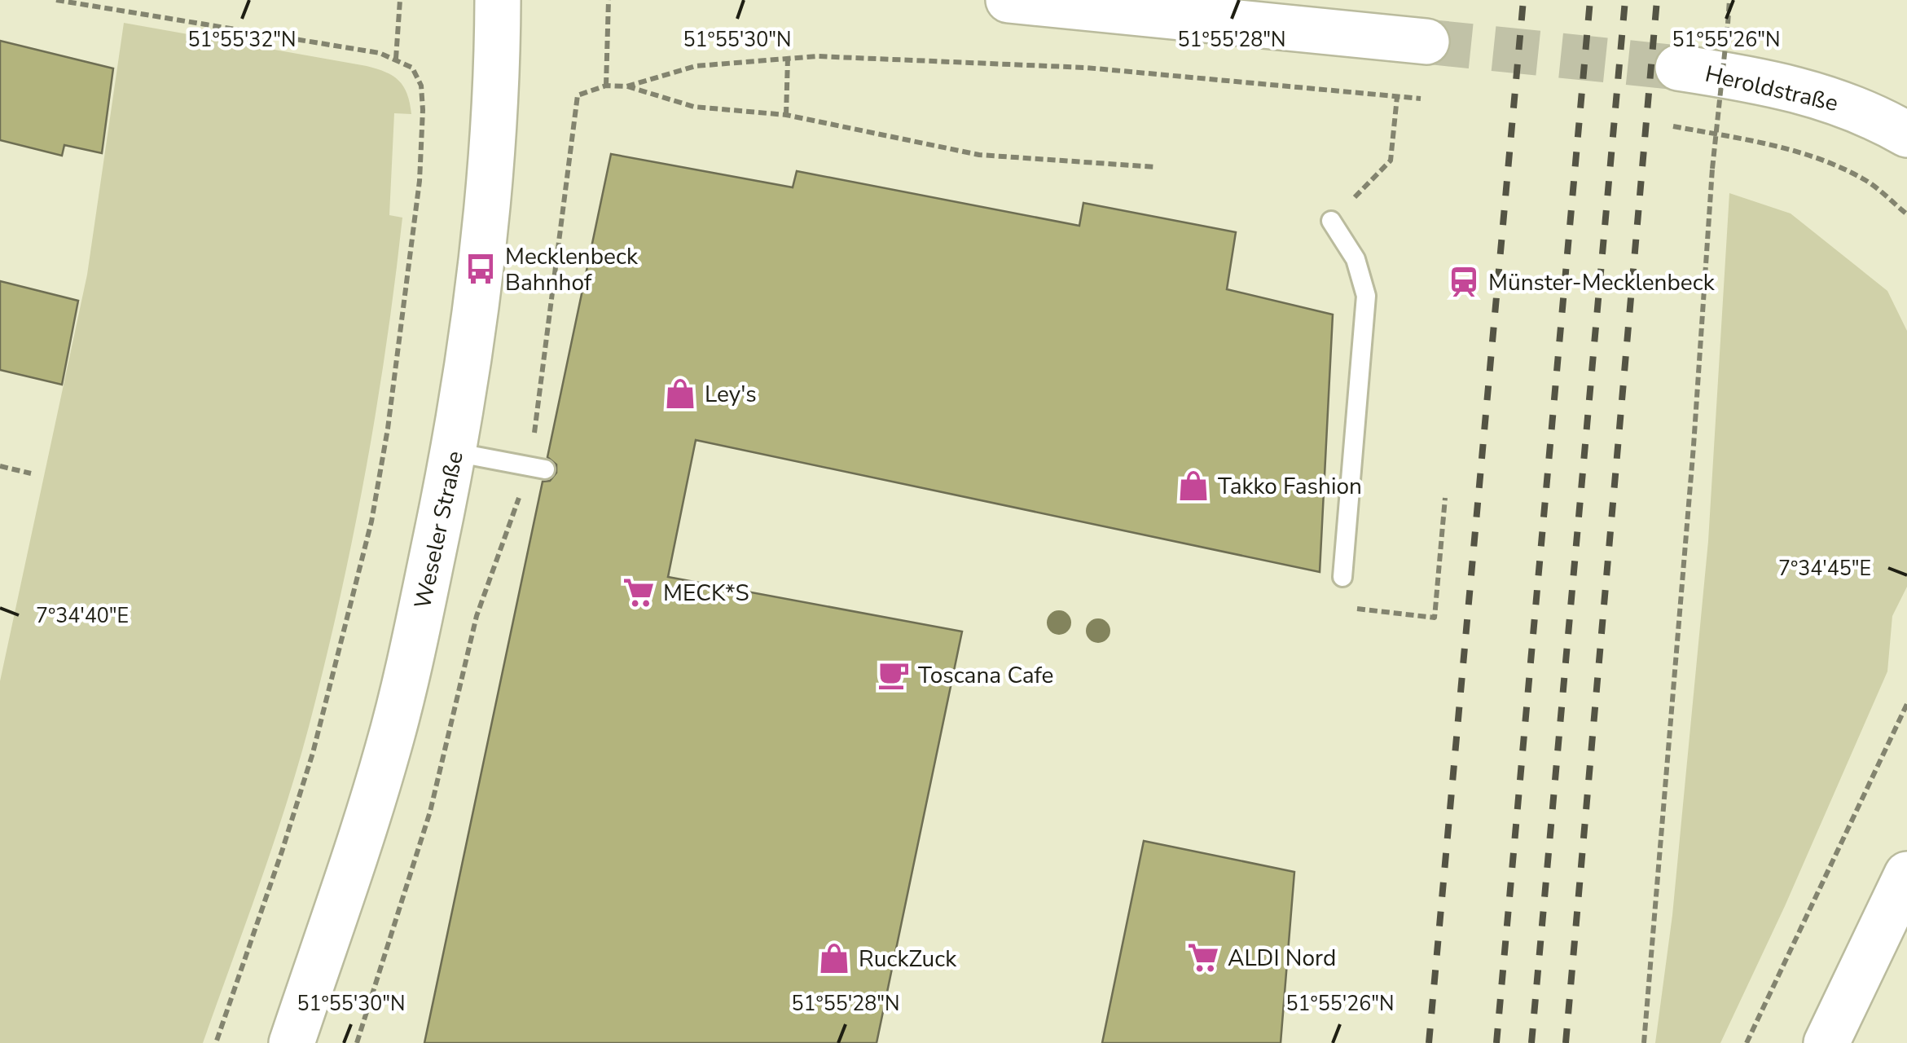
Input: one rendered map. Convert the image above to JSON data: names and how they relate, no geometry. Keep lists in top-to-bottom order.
{
  "streets": {
    "main road": ["Heroldstraße", "Weseler Straße"]
  },
  "places": {
    "bus stop": ["Mecklenbeck Bahnhof"],
    "station": ["Münster-Mecklenbeck"],
    "shop": ["Ley's", "Takko Fashion", "RuckZuck"],
    "supermarket": ["MECK*S", "ALDI Nord"],
    "cafe": ["Toscana Cafe"]
  },
  "coordinates": [
    "51°55'32\"N",
    "51°55'30\"N",
    "51°55'28\"N",
    "51°55'26\"N",
    "7°34'45\"E",
    "7°34'40\"E"
  ]
}
